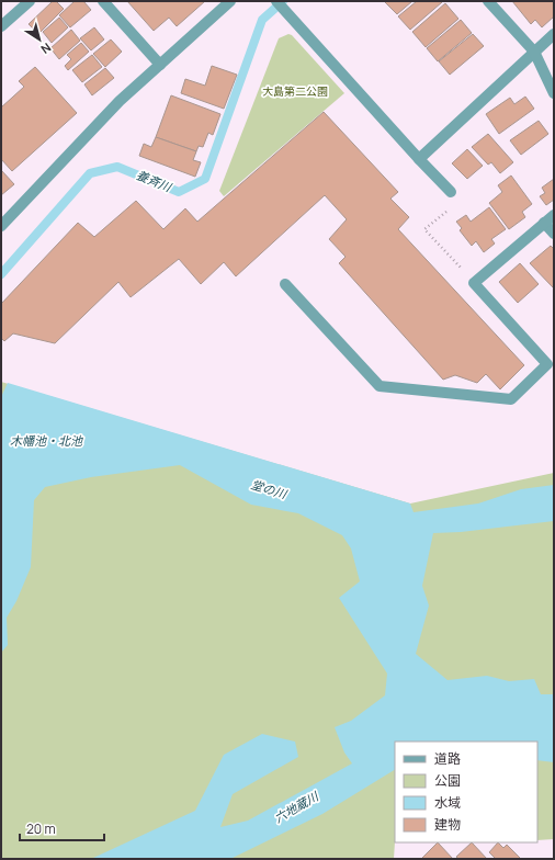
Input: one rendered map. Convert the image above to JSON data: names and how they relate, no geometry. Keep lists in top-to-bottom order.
{
  "water": [
    "養斉川",
    "木幡池・北池",
    "堂の川",
    "六地蔵川"
  ],
  "parks": ["大島第二公園"],
  "legend": [
    "道路",
    "公園",
    "水域",
    "建物"
  ],
  "scale_bar": "20 m",
  "north": "bottom right"
}
